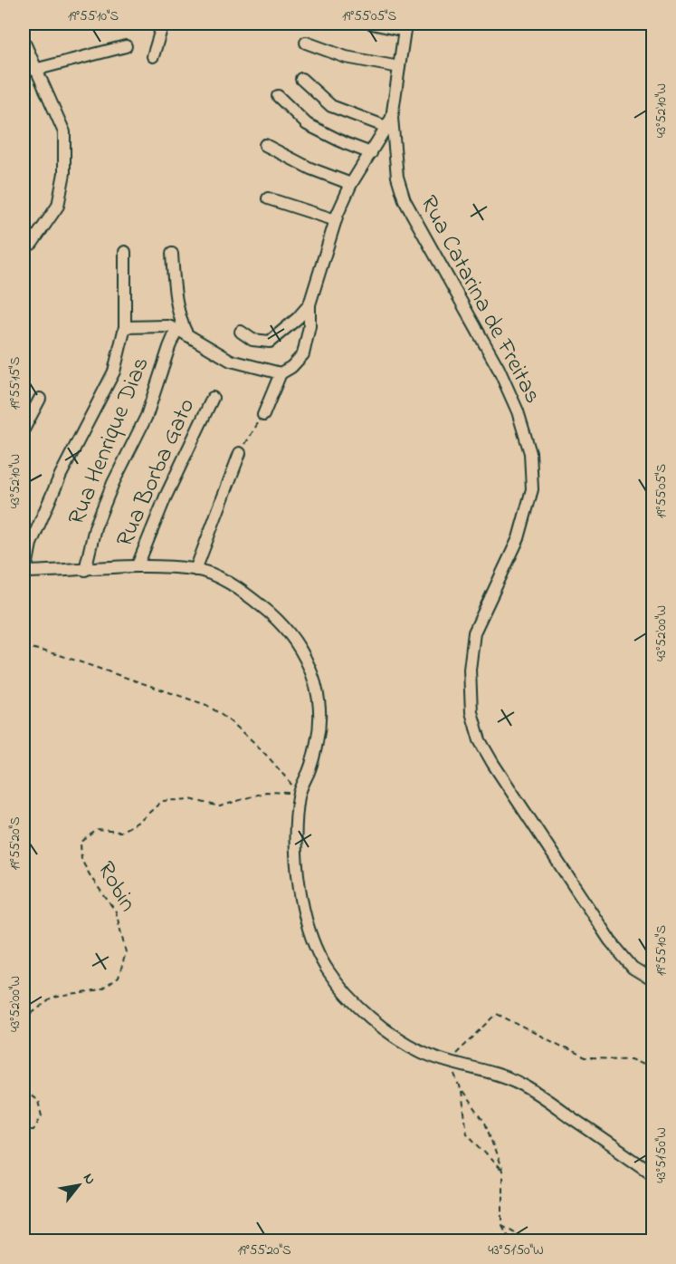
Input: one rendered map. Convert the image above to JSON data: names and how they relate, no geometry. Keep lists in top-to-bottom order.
{
  "streets": {
    "street": ["Rua Catarina de Freitas", "Rua Henrique Dias", "Rua Borba Gato"],
    "path": ["Robin"]
  },
  "north": "top right",
  "coordinates": [
    "19°55'10\"S",
    "19°55'05\"S",
    "43°52'10\"W",
    "19°55'15\"S",
    "43°52'00\"W",
    "19°55'20\"S",
    "43°51'50\"W"
  ]
}
